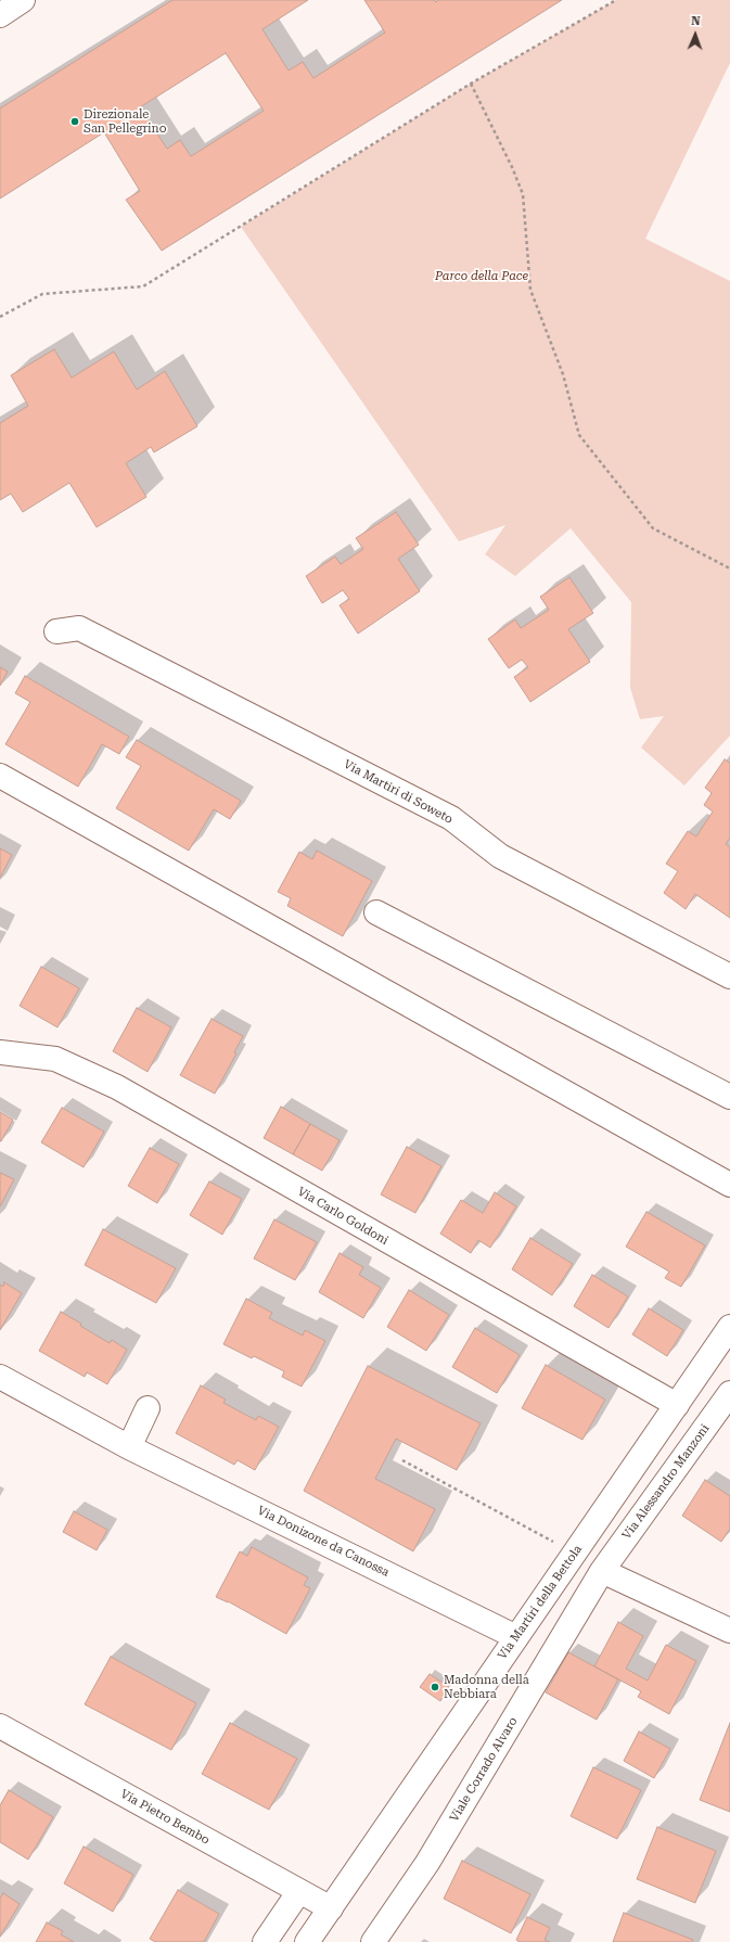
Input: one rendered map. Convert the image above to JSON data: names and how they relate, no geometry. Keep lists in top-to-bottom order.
{
  "streets": {
    "street": [
      "Via Martiri di Soweto",
      "Via Carlo Goldoni",
      "Via Alessandro Manzoni",
      "Via Donizone da Canossa",
      "Via Martiri della Bettola",
      "Viale Corrado Alvaro",
      "Via Pietro Bembo"
    ]
  },
  "crossings": [
    ["Via Carlo Goldoni", "Via Martiri della Bettola"],
    ["Via Alessandro Manzoni", "Viale Corrado Alvaro"],
    ["Via Donizone da Canossa", "Via Martiri della Bettola"],
    ["Via Martiri della Bettola", "Via Pietro Bembo"]
  ],
  "parks": ["Parco della Pace"],
  "places": ["Direzionale San Pellegrino", "Madonna della Nebbiara"],
  "north": "top"
}
